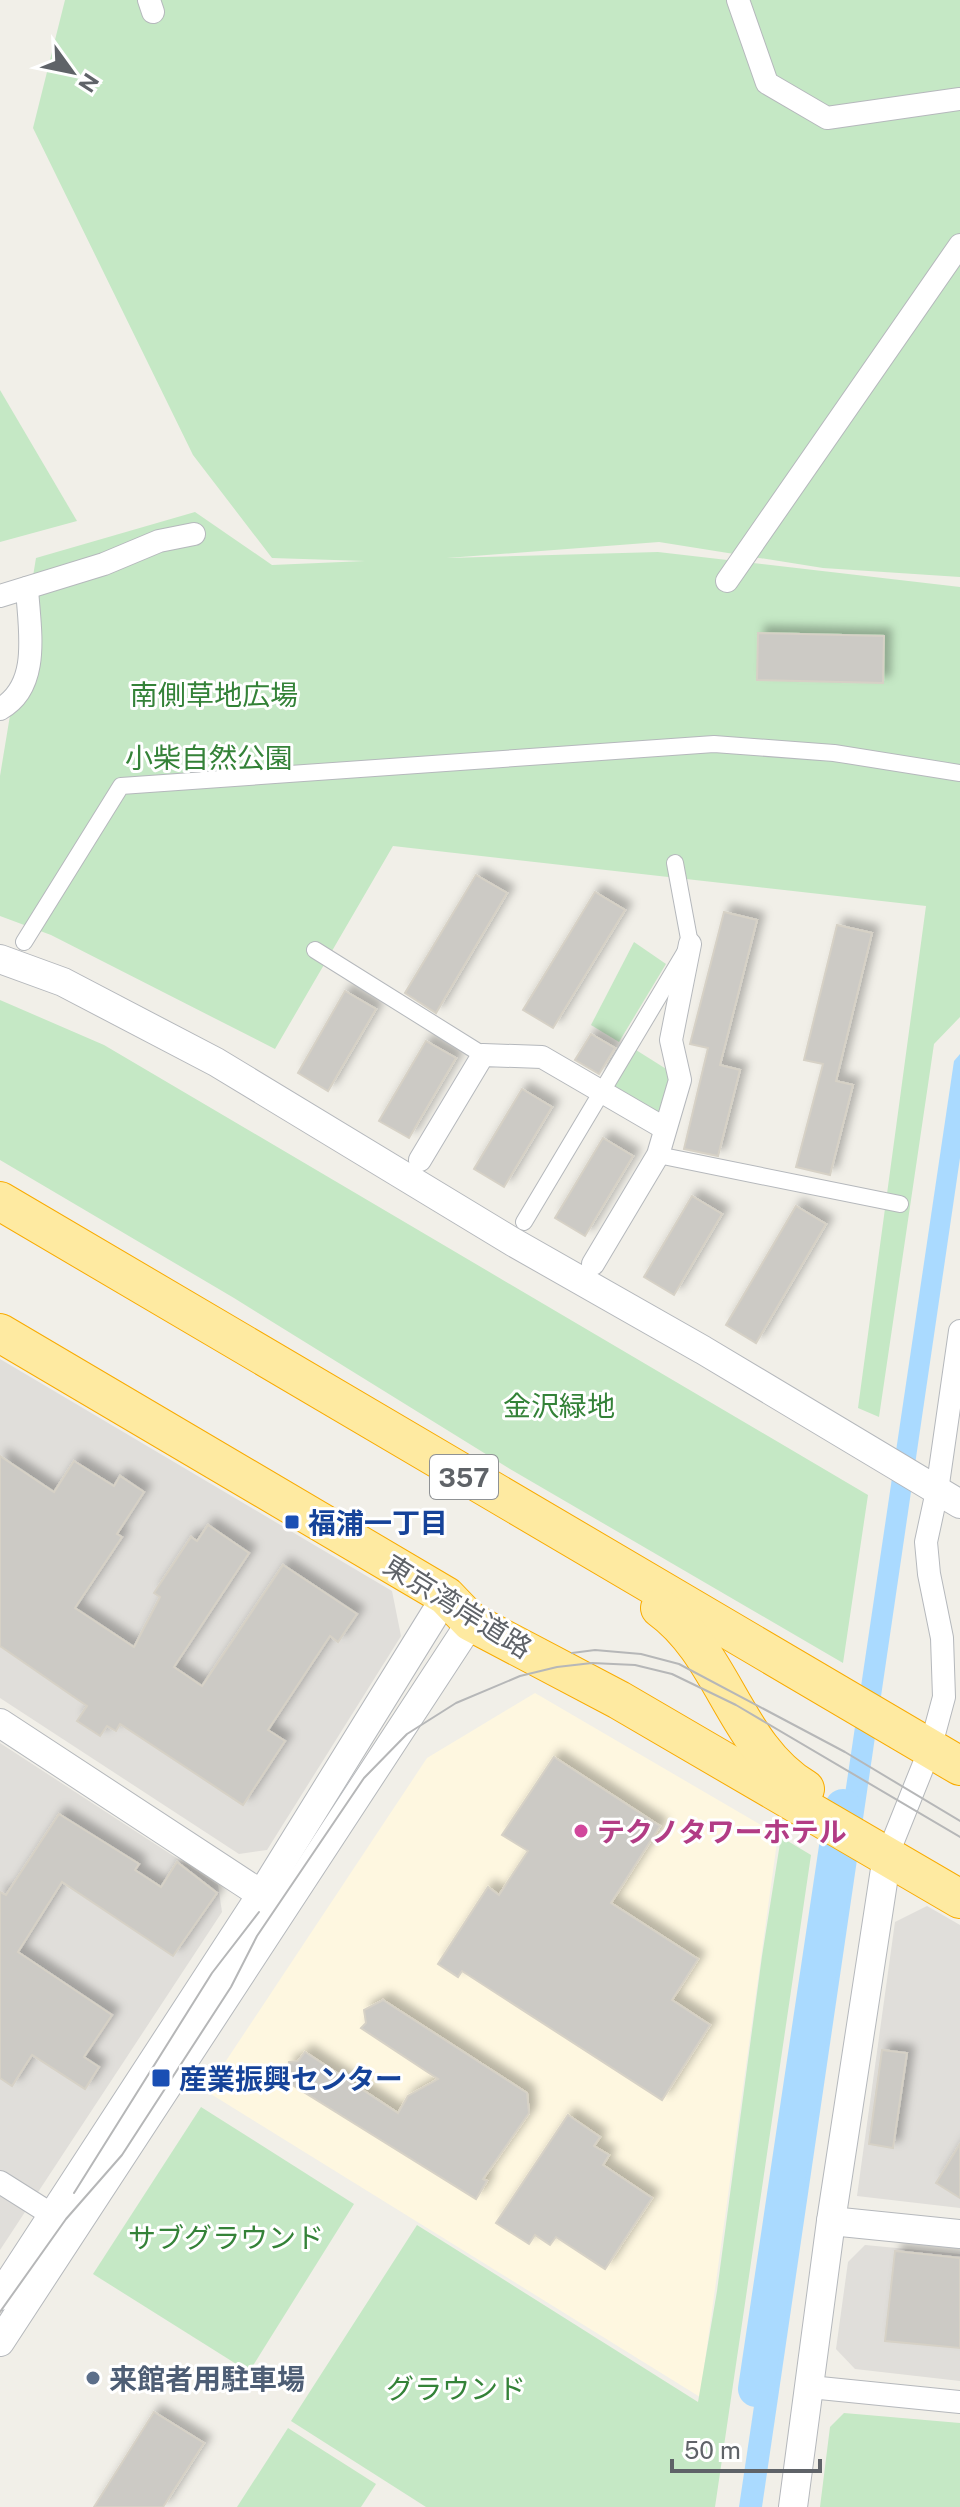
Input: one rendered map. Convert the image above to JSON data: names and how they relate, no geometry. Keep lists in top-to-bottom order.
{
  "streets": {
    "highway": ["357", "東京湾岸道路"]
  },
  "crossings": [
    ["357", "東京湾岸道路"]
  ],
  "parks": [
    "南側草地広場",
    "小柴自然公園",
    "金沢緑地",
    "サブグラウンド",
    "グラウンド"
  ],
  "places": {
    "transit": ["福浦一丁目", "産業振興センター"],
    "other": ["テクノタワーホテル", "来館者用駐車場"]
  },
  "scale_bar": "50 m",
  "north": "bottom right"
}
